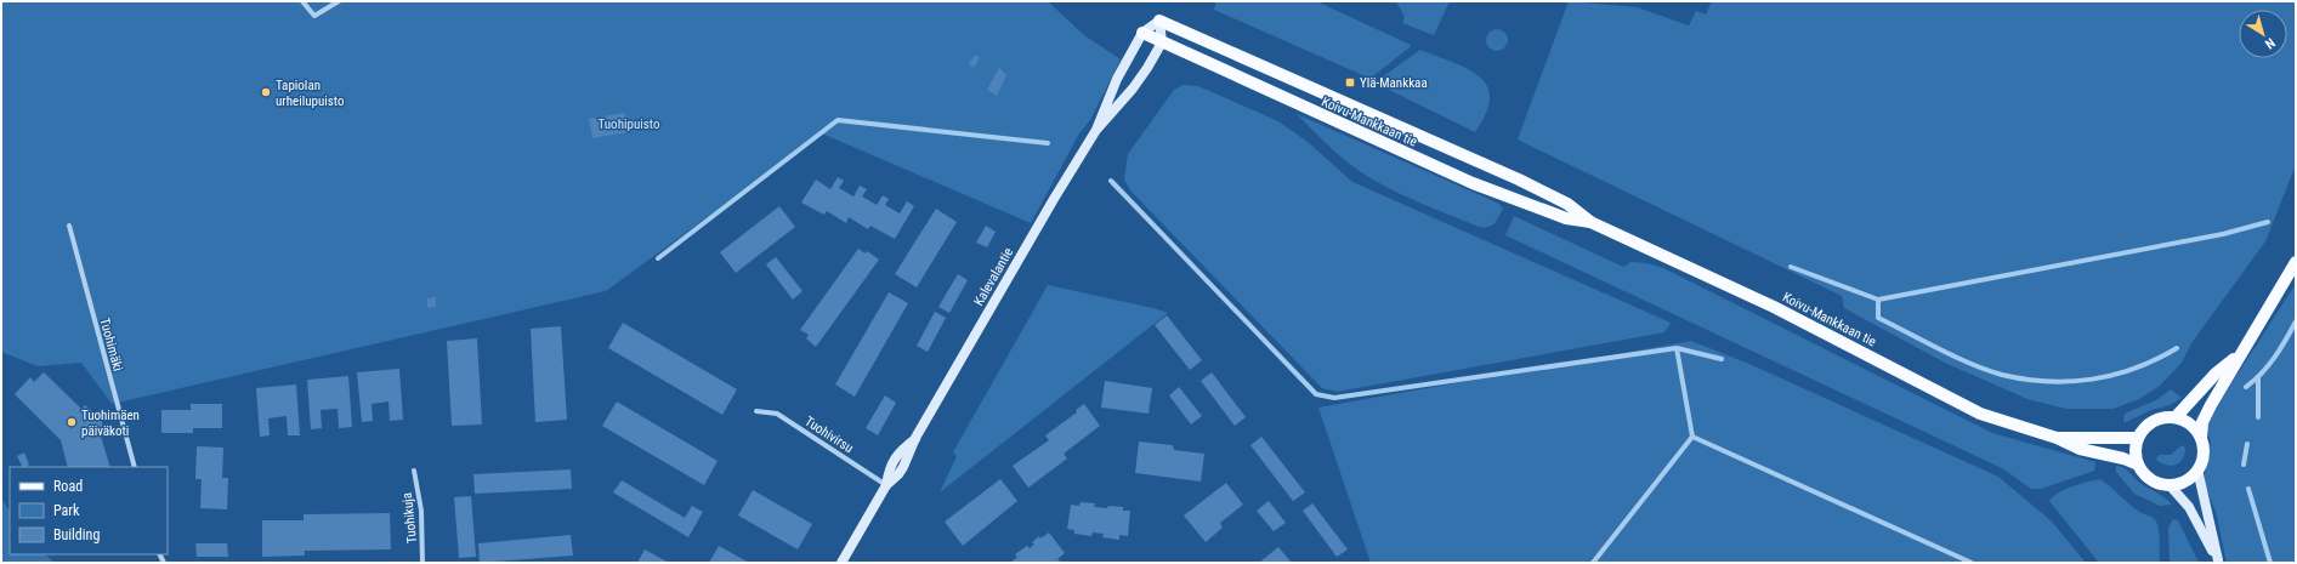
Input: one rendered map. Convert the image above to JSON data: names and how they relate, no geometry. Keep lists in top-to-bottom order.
{
  "streets": {
    "main road": ["Koivu-Mankkaan tie", "Kalevalantie"],
    "street": ["Tuohimäki", "Tuohivirsu", "Tuohikuja"]
  },
  "crossings": [
    ["Koivu-Mankkaan tie", "Kalevalantie"],
    ["Kalevalantie", "Tuohivirsu"]
  ],
  "parks": ["Tuohipuisto"],
  "places": {
    "transit": ["Ylä-Mankkaa"],
    "other": ["Tapiolan urheilupuisto", "Tuohimäen päiväkoti"]
  },
  "legend": ["Road", "Park", "Building"],
  "north": "bottom right"
}
